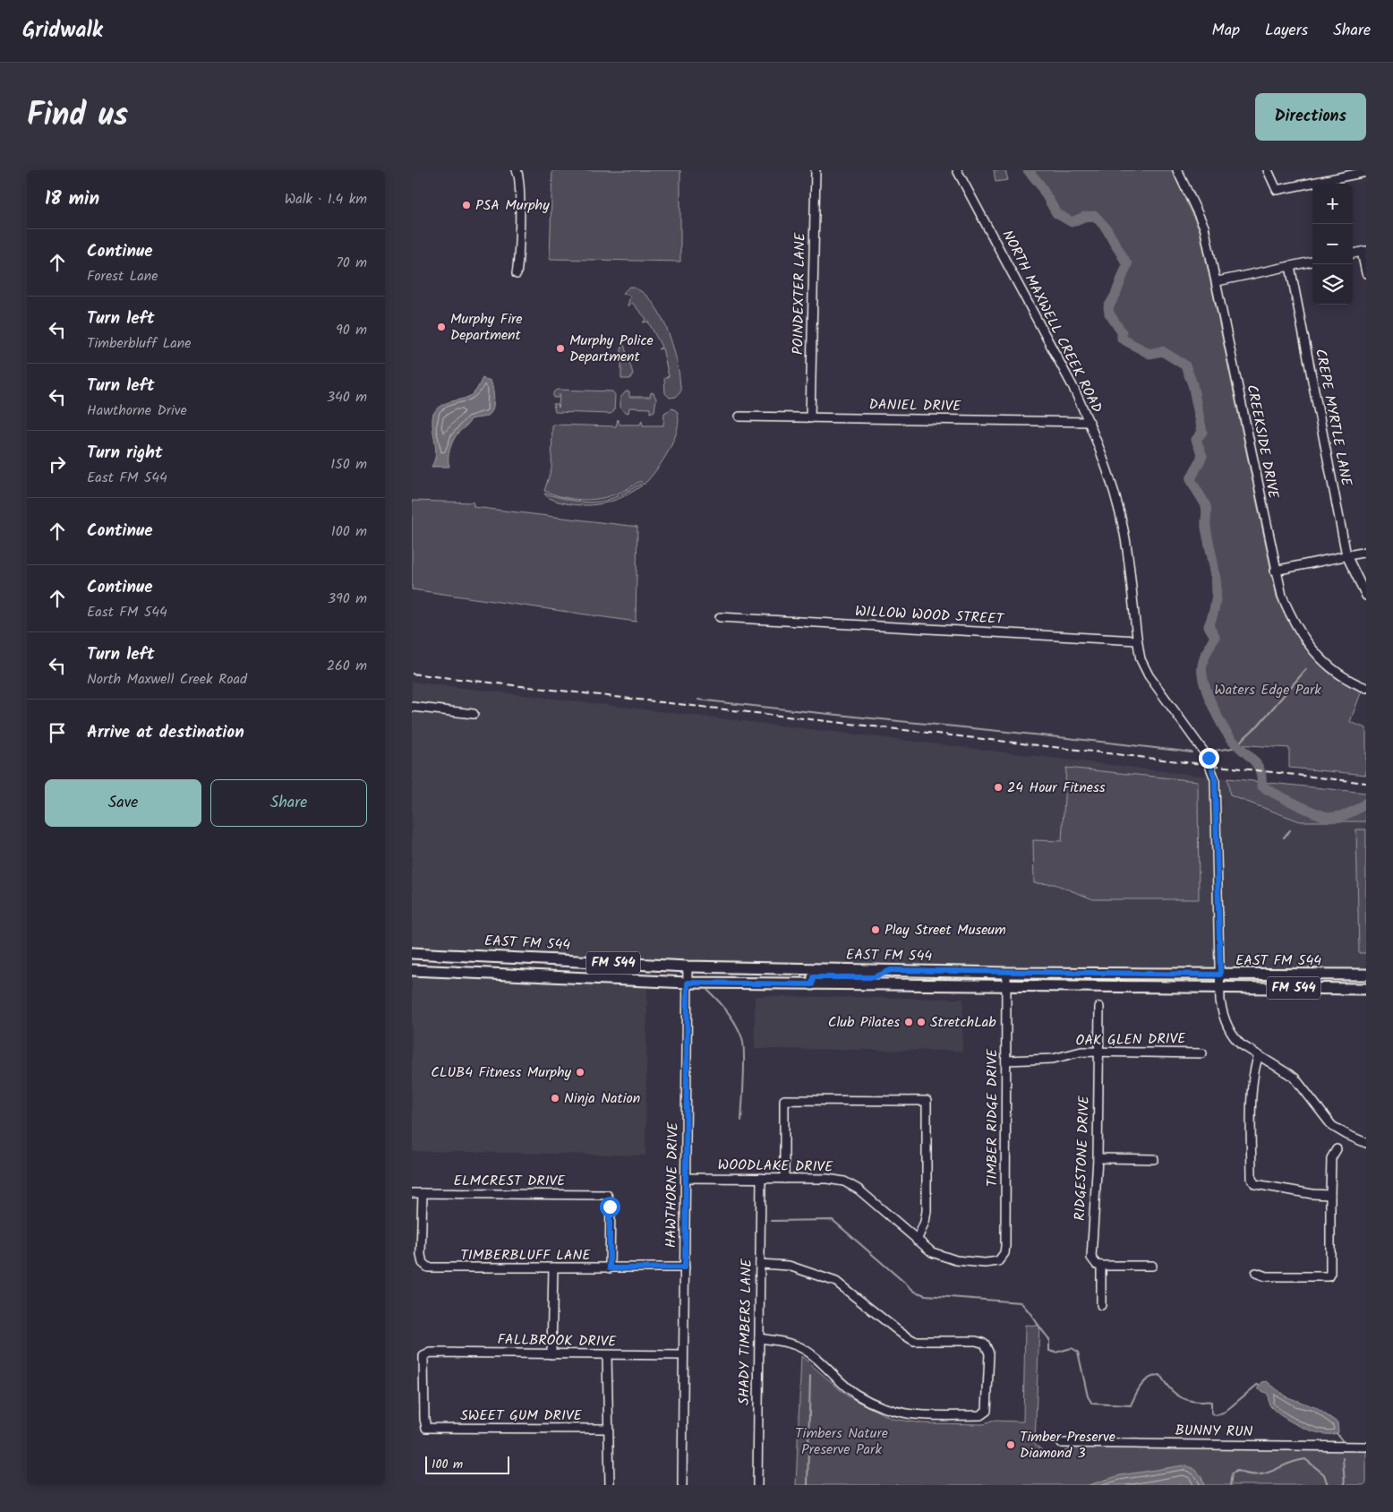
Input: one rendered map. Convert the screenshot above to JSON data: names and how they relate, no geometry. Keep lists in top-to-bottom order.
{
  "streets": {
    "main road": ["EAST FM 544", "FM 544"],
    "street": [
      "POINDEXTER LANE",
      "NORTH MAXWELL CREEK ROAD",
      "DANIEL DRIVE",
      "CREPE MYRTLE LANE",
      "CREEKSIDE DRIVE",
      "WILLOW WOOD STREET",
      "OAK GLEN DRIVE",
      "TIMBER RIDGE DRIVE",
      "RIDGESTONE DRIVE",
      "WOODLAKE DRIVE",
      "ELMCREST DRIVE",
      "HAWTHORNE DRIVE",
      "TIMBERBLUFF LANE",
      "SHADY TIMBERS LANE",
      "FALLBROOK DRIVE",
      "SWEET GUM DRIVE",
      "BUNNY RUN"
    ]
  },
  "crossings": [
    ["POINDEXTER LANE", "DANIEL DRIVE"],
    ["NORTH MAXWELL CREEK ROAD", "DANIEL DRIVE"],
    ["NORTH MAXWELL CREEK ROAD", "WILLOW WOOD STREET"],
    ["NORTH MAXWELL CREEK ROAD", "EAST FM 544"],
    ["EAST FM 544", "TIMBER RIDGE DRIVE"],
    ["EAST FM 544", "HAWTHORNE DRIVE"],
    ["OAK GLEN DRIVE", "TIMBER RIDGE DRIVE"],
    ["OAK GLEN DRIVE", "RIDGESTONE DRIVE"],
    ["TIMBER RIDGE DRIVE", "WOODLAKE DRIVE"],
    ["WOODLAKE DRIVE", "HAWTHORNE DRIVE"],
    ["WOODLAKE DRIVE", "SHADY TIMBERS LANE"],
    ["ELMCREST DRIVE", "TIMBERBLUFF LANE"],
    ["HAWTHORNE DRIVE", "TIMBERBLUFF LANE"],
    ["HAWTHORNE DRIVE", "FALLBROOK DRIVE"],
    ["FALLBROOK DRIVE", "SWEET GUM DRIVE"]
  ],
  "parks": ["Waters Edge Park", "Timbers Nature Preserve Park"],
  "places": [
    "PSA Murphy",
    "Murphy Fire Department",
    "Murphy Police Department",
    "24 Hour Fitness",
    "Play Street Museum",
    "Club Pilates",
    "StretchLab",
    "CLUB4 Fitness Murphy",
    "Ninja Nation",
    "Timber Preserve Diamond 3"
  ],
  "scale_bar": "100 m",
  "page": {
    "header": "Gridwalk",
    "nav": ["Map", "Layers", "Share"],
    "title": "Find us",
    "buttons": [
      "Directions",
      ["Save", "Share"]
    ],
    "heading": ["18 min", "Walk · 1.4 km"],
    "map_buttons": ["+", "−"],
    "list": [
      ["Continue", "Forest Lane", "70 m"],
      ["Turn left", "Timberbluff Lane", "90 m"],
      ["Turn left", "Hawthorne Drive", "340 m"],
      ["Turn right", "East FM 544", "150 m"],
      ["Continue", "100 m"],
      ["Continue", "East FM 544", "390 m"],
      ["Turn left", "North Maxwell Creek Road", "260 m"],
      "Arrive at destination"
    ],
    "scale": "100 m"
  }
}
